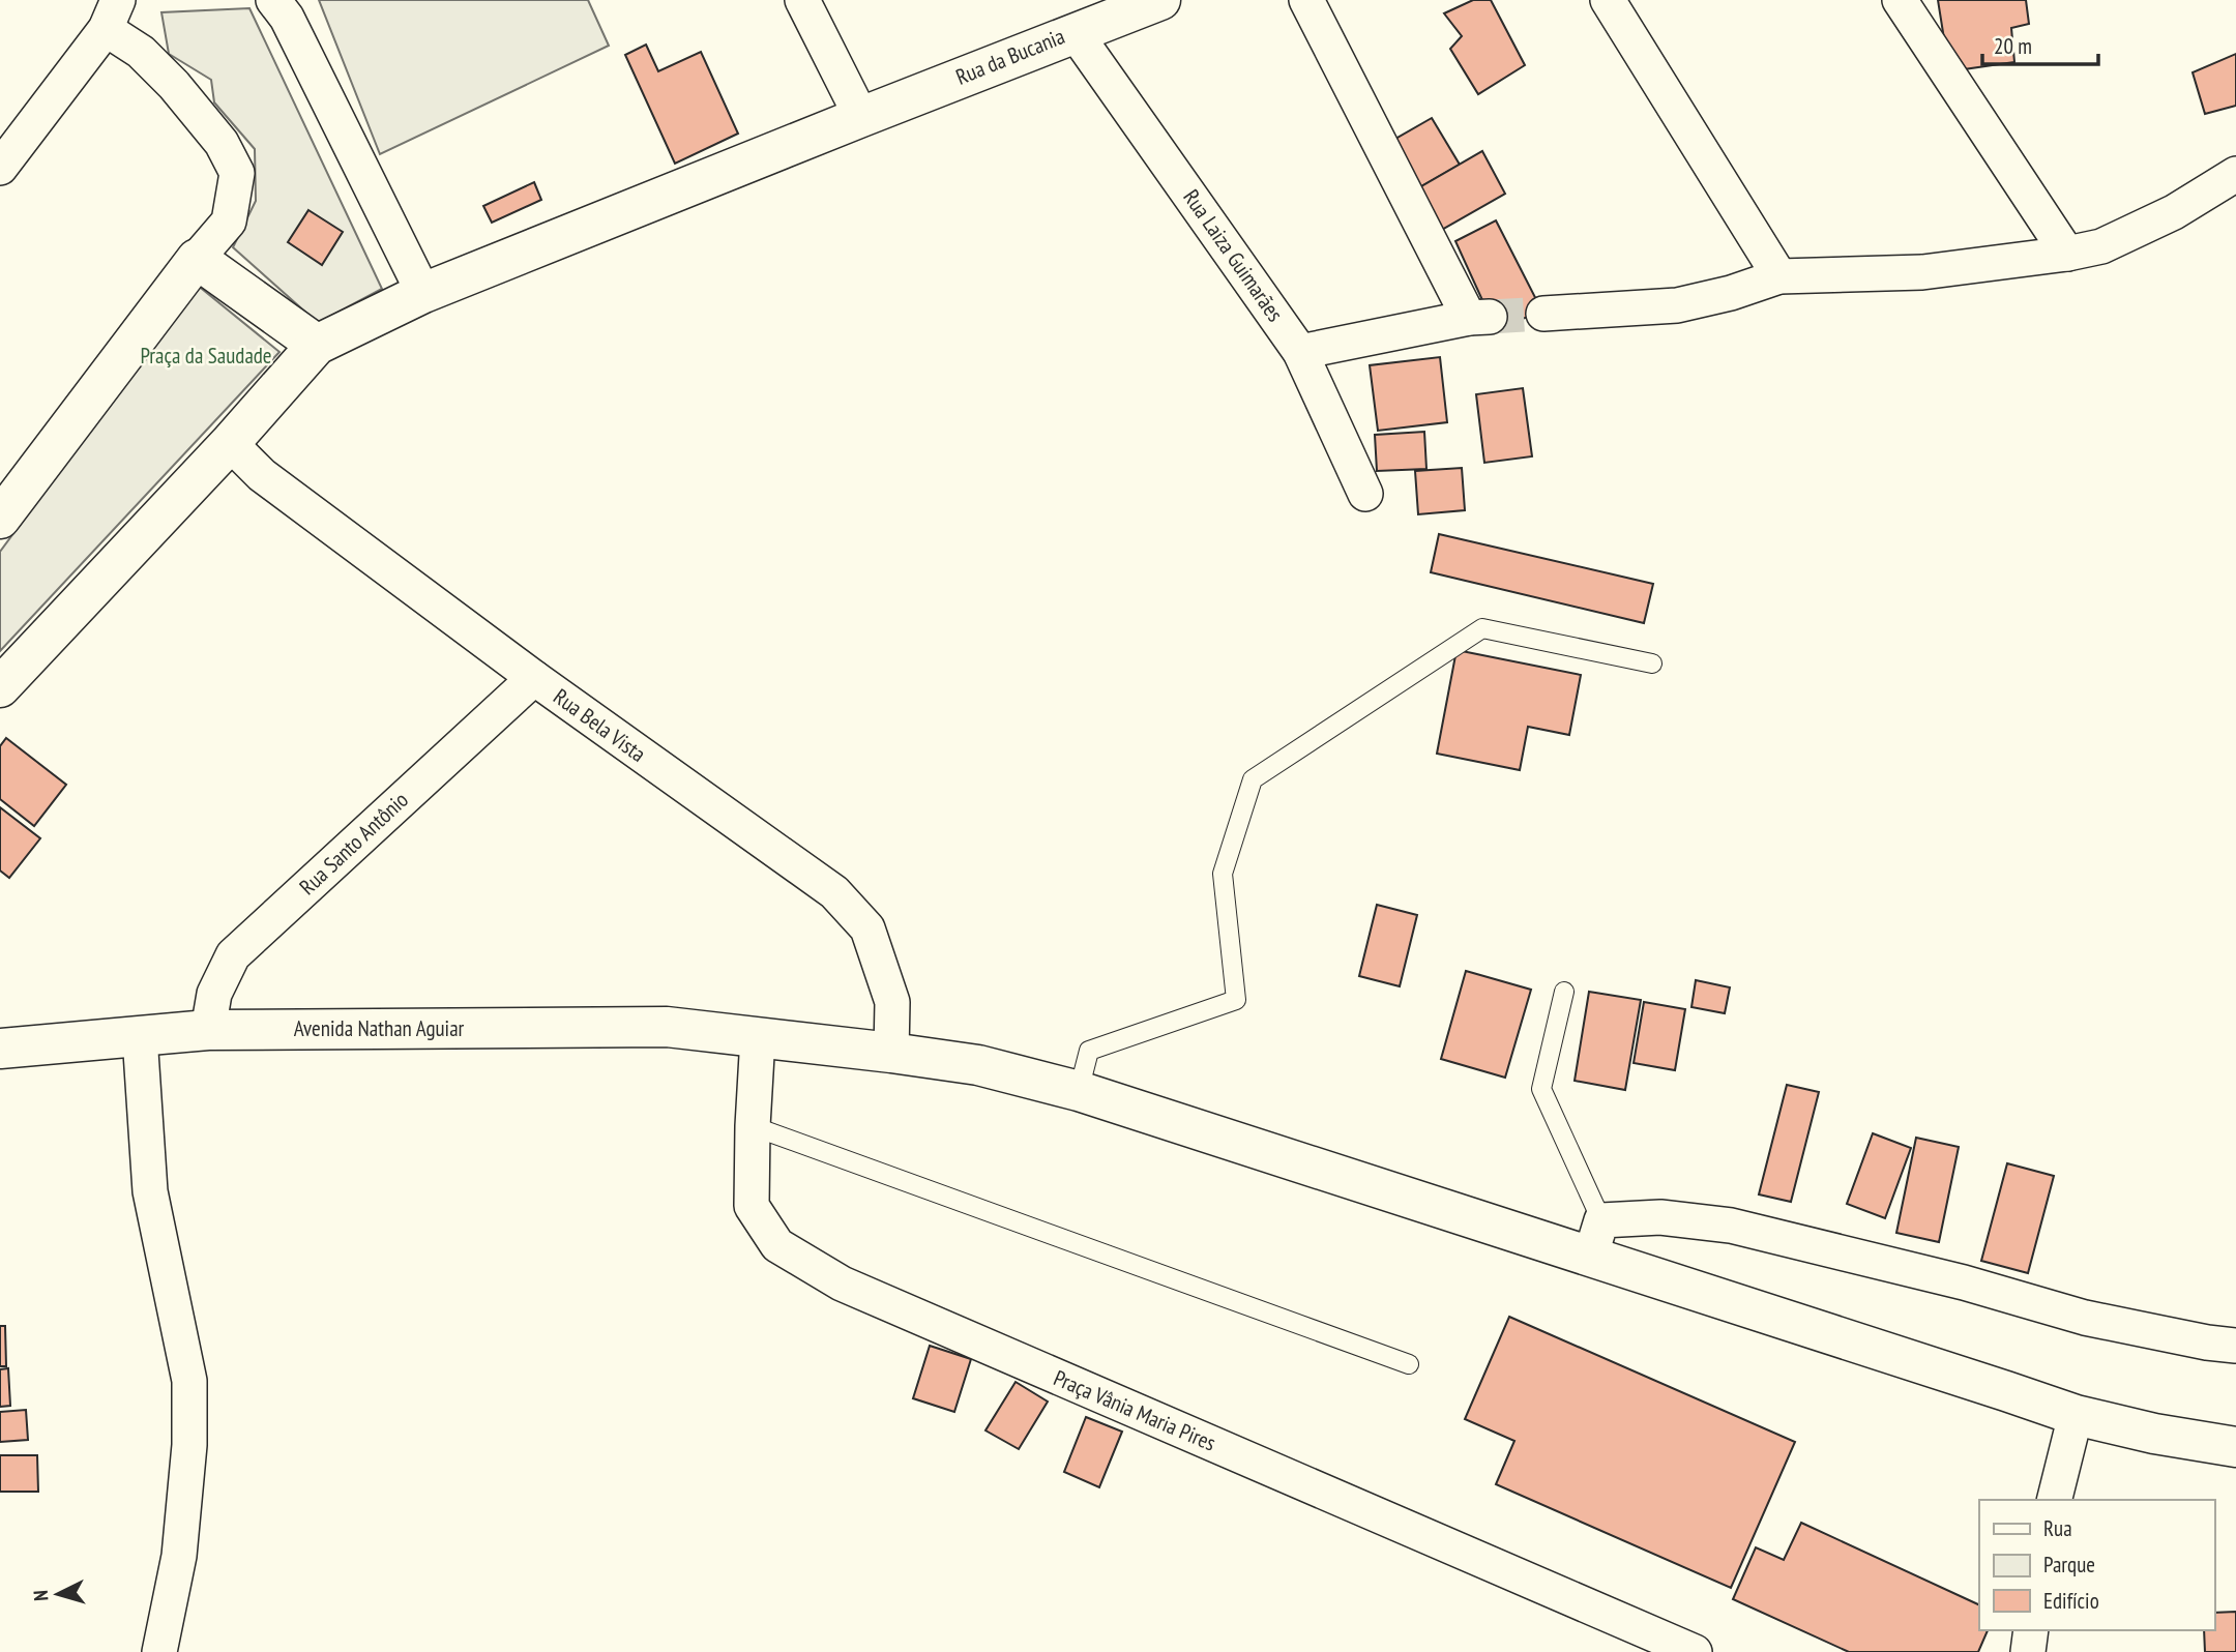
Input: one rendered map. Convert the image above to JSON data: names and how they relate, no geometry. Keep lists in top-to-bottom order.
{
  "streets": {
    "main road": ["Rua da Bucania", "Avenida Nathan Aguiar"],
    "street": [
      "Rua Laiza Guimarães",
      "Rua Bela Vista",
      "Rua Santo Antônio",
      "Praça Vânia Maria Pires"
    ]
  },
  "crossings": [
    ["Rua da Bucania", "Rua Laiza Guimarães"],
    ["Rua Bela Vista", "Rua Santo Antônio"],
    ["Rua Bela Vista", "Avenida Nathan Aguiar"],
    ["Rua Santo Antônio", "Avenida Nathan Aguiar"],
    ["Avenida Nathan Aguiar", "Praça Vânia Maria Pires"]
  ],
  "parks": ["Praça da Saudade"],
  "legend": ["Rua", "Parque", "Edifício"],
  "scale_bar": "20 m",
  "north": "left"
}
